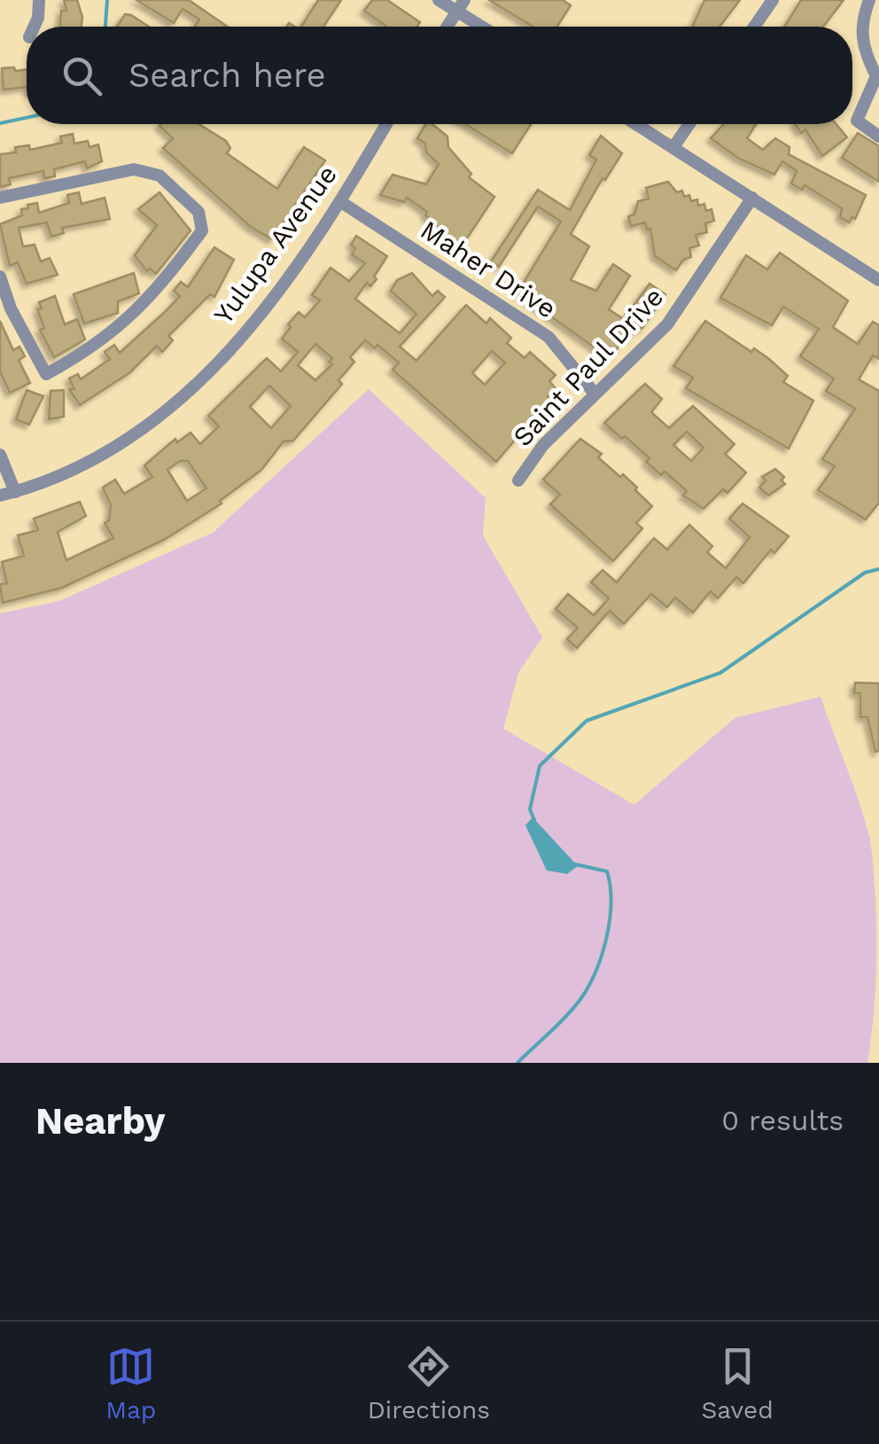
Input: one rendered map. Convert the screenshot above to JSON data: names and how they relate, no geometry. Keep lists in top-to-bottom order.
{
  "streets": {
    "street": ["Yulupa Avenue", "Maher Drive", "Saint Paul Drive"]
  },
  "crossings": [
    ["Yulupa Avenue", "Maher Drive"],
    ["Maher Drive", "Saint Paul Drive"]
  ],
  "page": {
    "search": "Search here",
    "heading": ["Nearby", "0 results"],
    "nav": ["Map", "Directions", "Saved"]
  }
}
